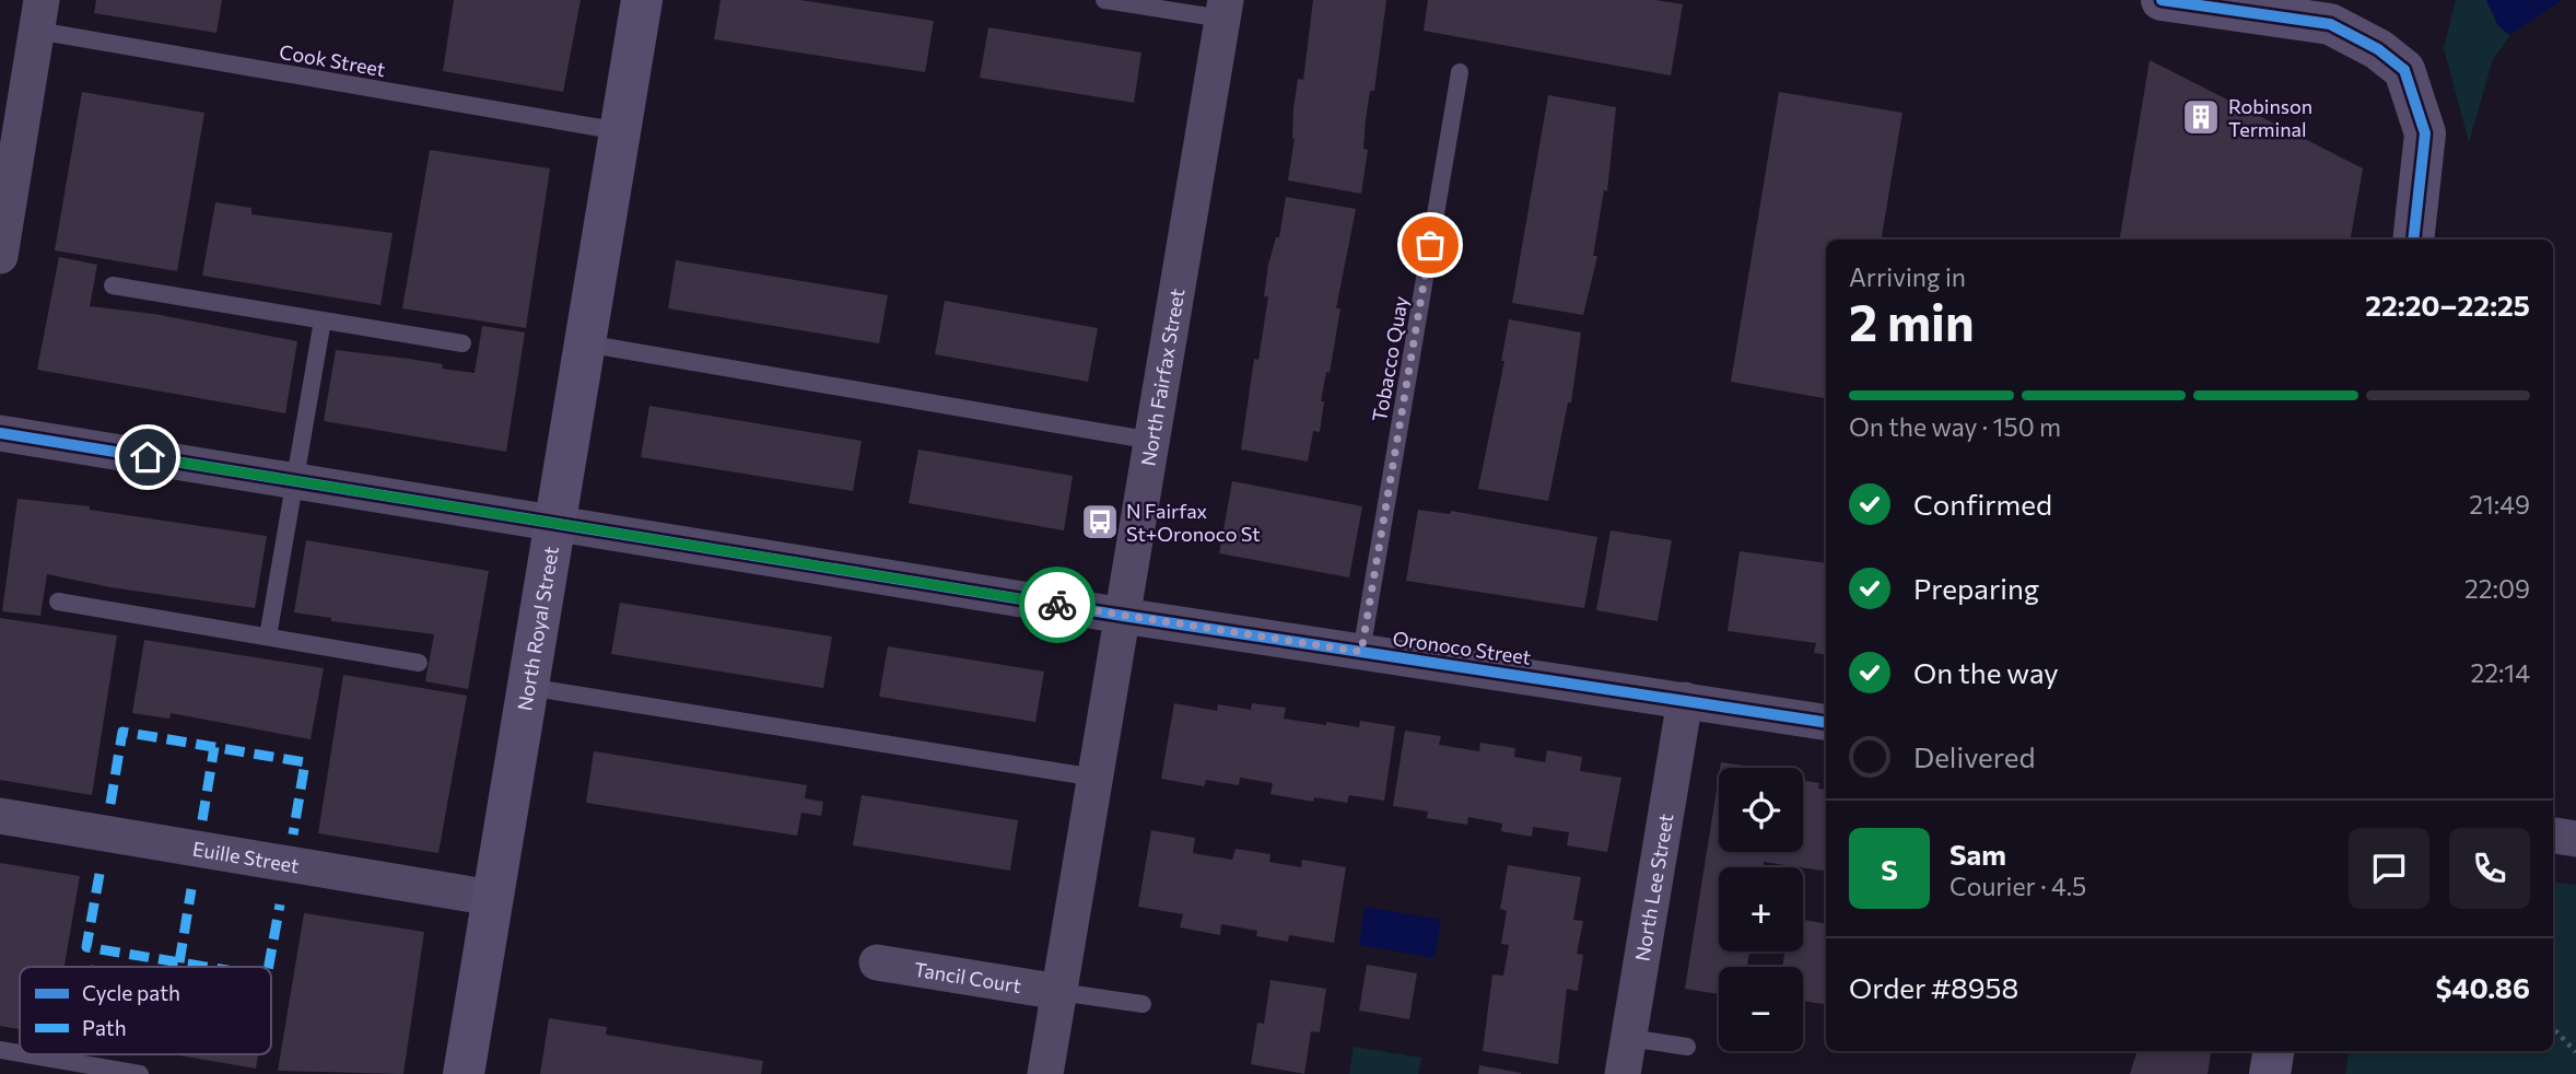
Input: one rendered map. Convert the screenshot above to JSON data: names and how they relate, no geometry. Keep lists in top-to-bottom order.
{
  "streets": {
    "main road": ["North Royal Street"],
    "street": [
      "North Fairfax Street",
      "Oronoco Street",
      "Euille Street",
      "North Lee Street",
      "Tancil Court"
    ],
    "lane": ["Cook Street", "Tobacco Quay"]
  },
  "crossings": [
    ["Cook Street", "North Royal Street"],
    ["Tobacco Quay", "Oronoco Street"],
    ["North Fairfax Street", "Oronoco Street"],
    ["North Fairfax Street", "Tancil Court"],
    ["North Royal Street", "Oronoco Street"],
    ["North Royal Street", "Euille Street"],
    ["Oronoco Street", "North Lee Street"]
  ],
  "places": {
    "building": ["Robinson Terminal"],
    "bus stop": ["N Fairfax St+Oronoco St"]
  },
  "legend": ["Cycle path", "Path"],
  "page": {
    "heading": ["2 min", "Arriving in", "22:20–22:25"],
    "panel": [
      "Sam",
      "Courier · 4.5",
      "Order #8958",
      "$40.86"
    ],
    "bar": "On the way · 150 m",
    "list": [
      ["Confirmed", "21:49"],
      ["Preparing", "22:09"],
      ["On the way", "22:14"],
      "Delivered"
    ],
    "map_buttons": ["+", "−"],
    "round": "S"
  }
}
